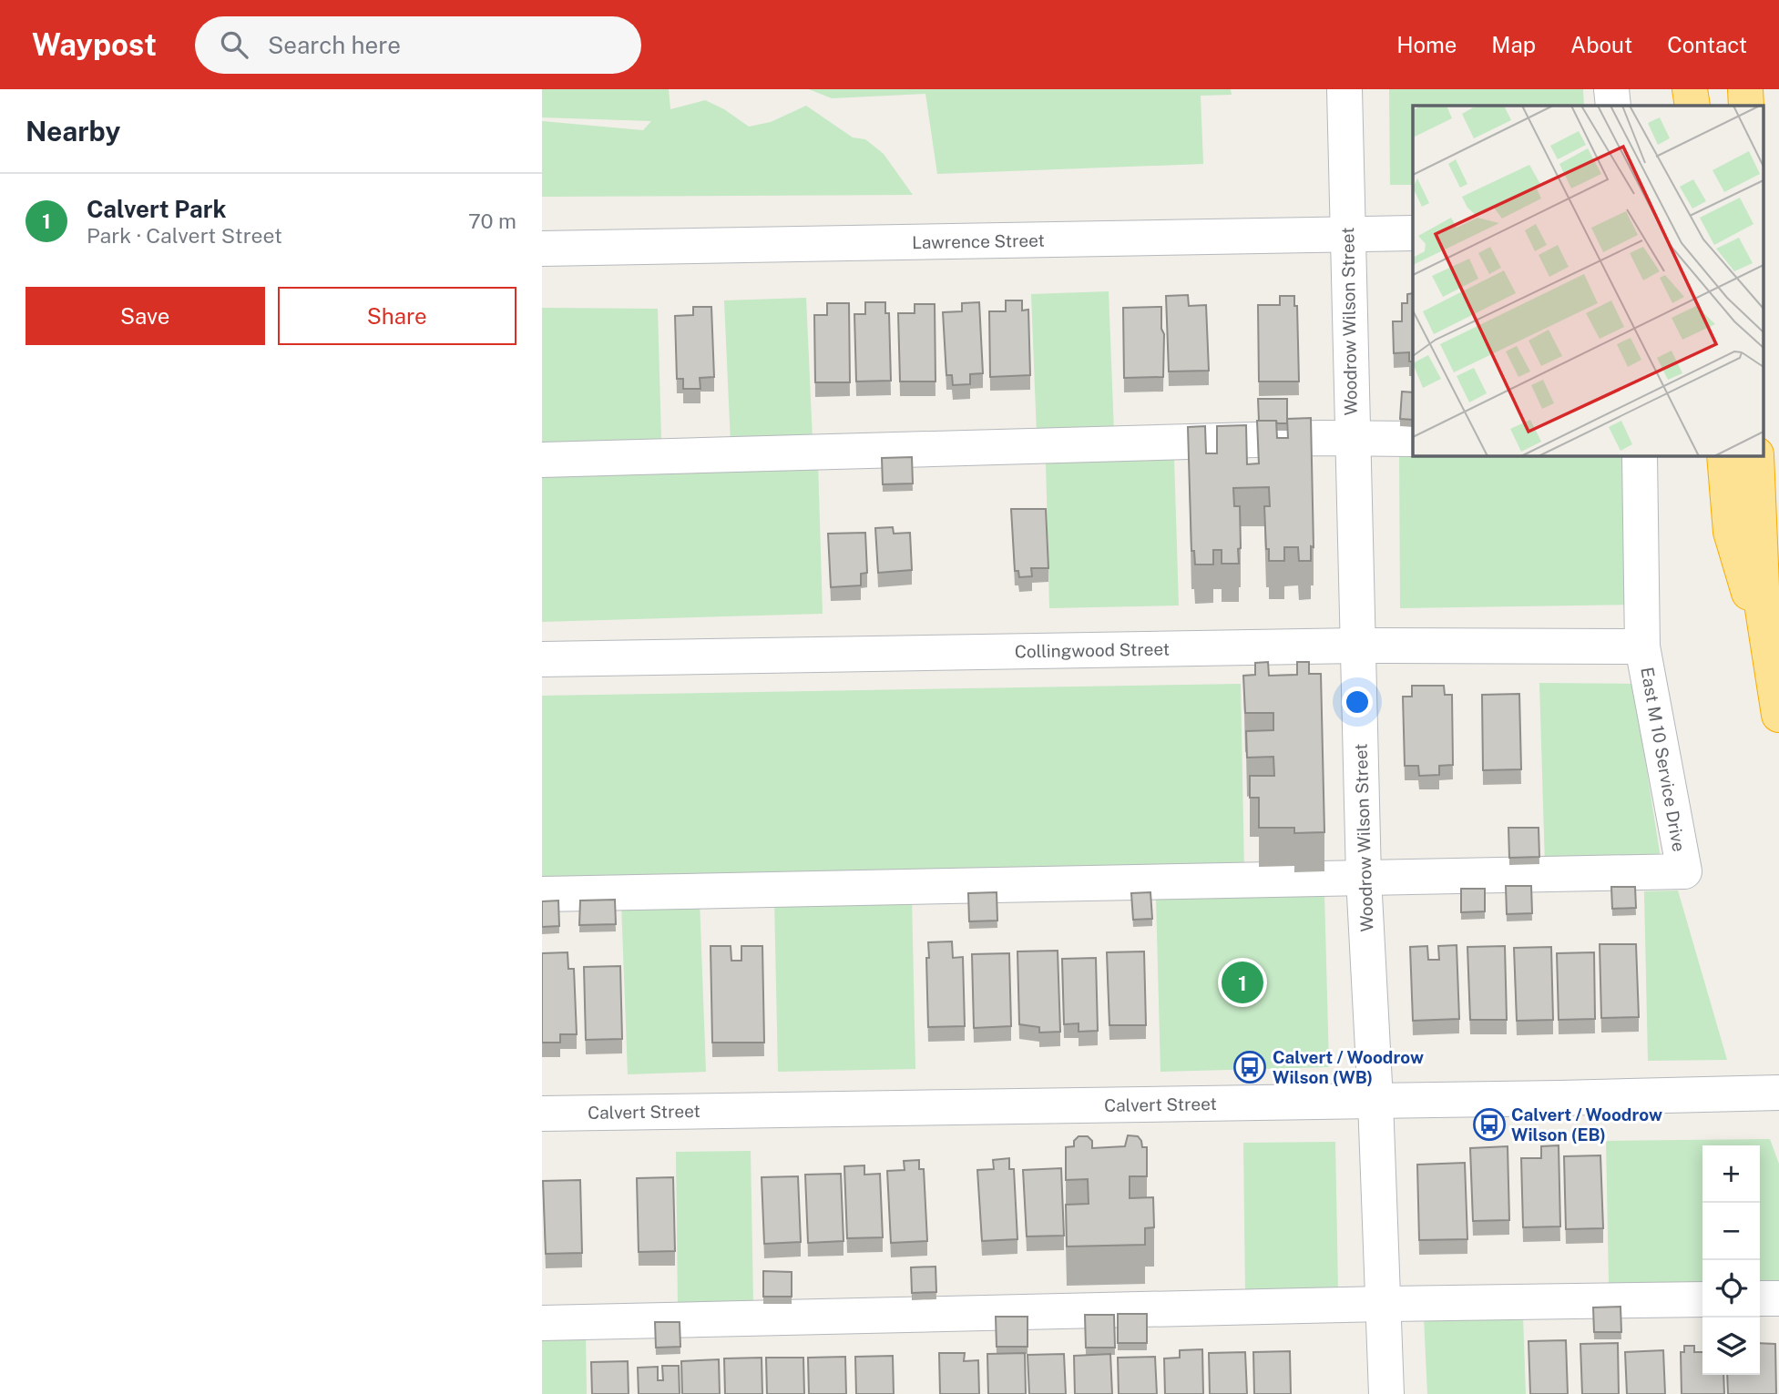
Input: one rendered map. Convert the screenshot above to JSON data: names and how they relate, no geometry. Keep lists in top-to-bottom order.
{
  "streets": {
    "street": [
      "Lawrence Street",
      "Woodrow Wilson Street",
      "Collingwood Street",
      "East M 10 Service Drive",
      "Calvert Street"
    ]
  },
  "crossings": [
    ["Lawrence Street", "Woodrow Wilson Street"],
    ["Woodrow Wilson Street", "Collingwood Street"],
    ["Woodrow Wilson Street", "East M 10 Service Drive"],
    ["Woodrow Wilson Street", "Calvert Street"],
    ["Collingwood Street", "East M 10 Service Drive"]
  ],
  "places": {
    "bus stop": ["Calvert / Woodrow Wilson (WB)", "Calvert / Woodrow Wilson (EB)"]
  },
  "page": {
    "header": "Waypost",
    "search": "Search here",
    "nav": [
      "Home",
      "Map",
      "About",
      "Contact"
    ],
    "heading": "Nearby",
    "list": [
      {
        "mark": "1",
        "name": "Calvert Park",
        "note": "Park · Calvert Street",
        "value": "70 m"
      }
    ],
    "buttons": ["Save", "Share"],
    "pins": "1",
    "map_buttons": ["+", "−"]
  }
}
